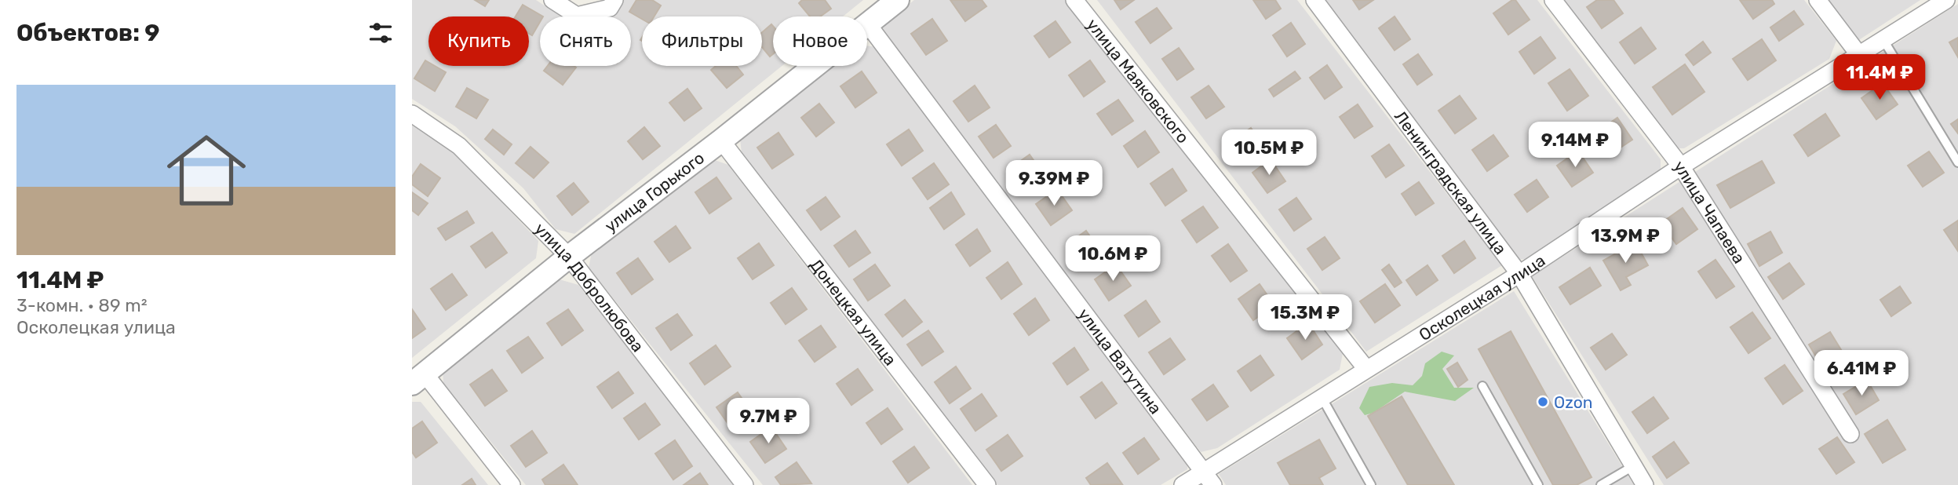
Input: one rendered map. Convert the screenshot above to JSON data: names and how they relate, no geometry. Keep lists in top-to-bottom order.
{
  "streets": {
    "street": [
      "улица Маяковского",
      "Ленинградская улица",
      "улица Горького",
      "улица Чапаева",
      "улица Добролюбова",
      "Осколецкая улица",
      "Донецкая улица",
      "улица Ватутина"
    ]
  },
  "crossings": [
    ["улица Маяковского", "Осколецкая улица"],
    ["Ленинградская улица", "Осколецкая улица"],
    ["улица Горького", "улица Добролюбова"],
    ["улица Горького", "Донецкая улица"],
    ["улица Горького", "улица Ватутина"],
    ["улица Чапаева", "Осколецкая улица"],
    ["Осколецкая улица", "улица Ватутина"]
  ],
  "places": ["Ozon"],
  "page": {
    "heading": "Объектов: 9",
    "chip": [
      "Купить",
      "Снять",
      "Фильтры",
      "Новое"
    ],
    "price": [
      "11.4M ₽",
      "9.14M ₽",
      "10.5M ₽",
      "9.39M ₽",
      "13.9M ₽",
      "10.6M ₽",
      "15.3M ₽",
      "6.41M ₽",
      "9.7M ₽"
    ],
    "list": [
      {
        "name": "11.4M ₽",
        "note": "3-комн. · 89 m² · Осколецкая улица"
      }
    ]
  }
}
